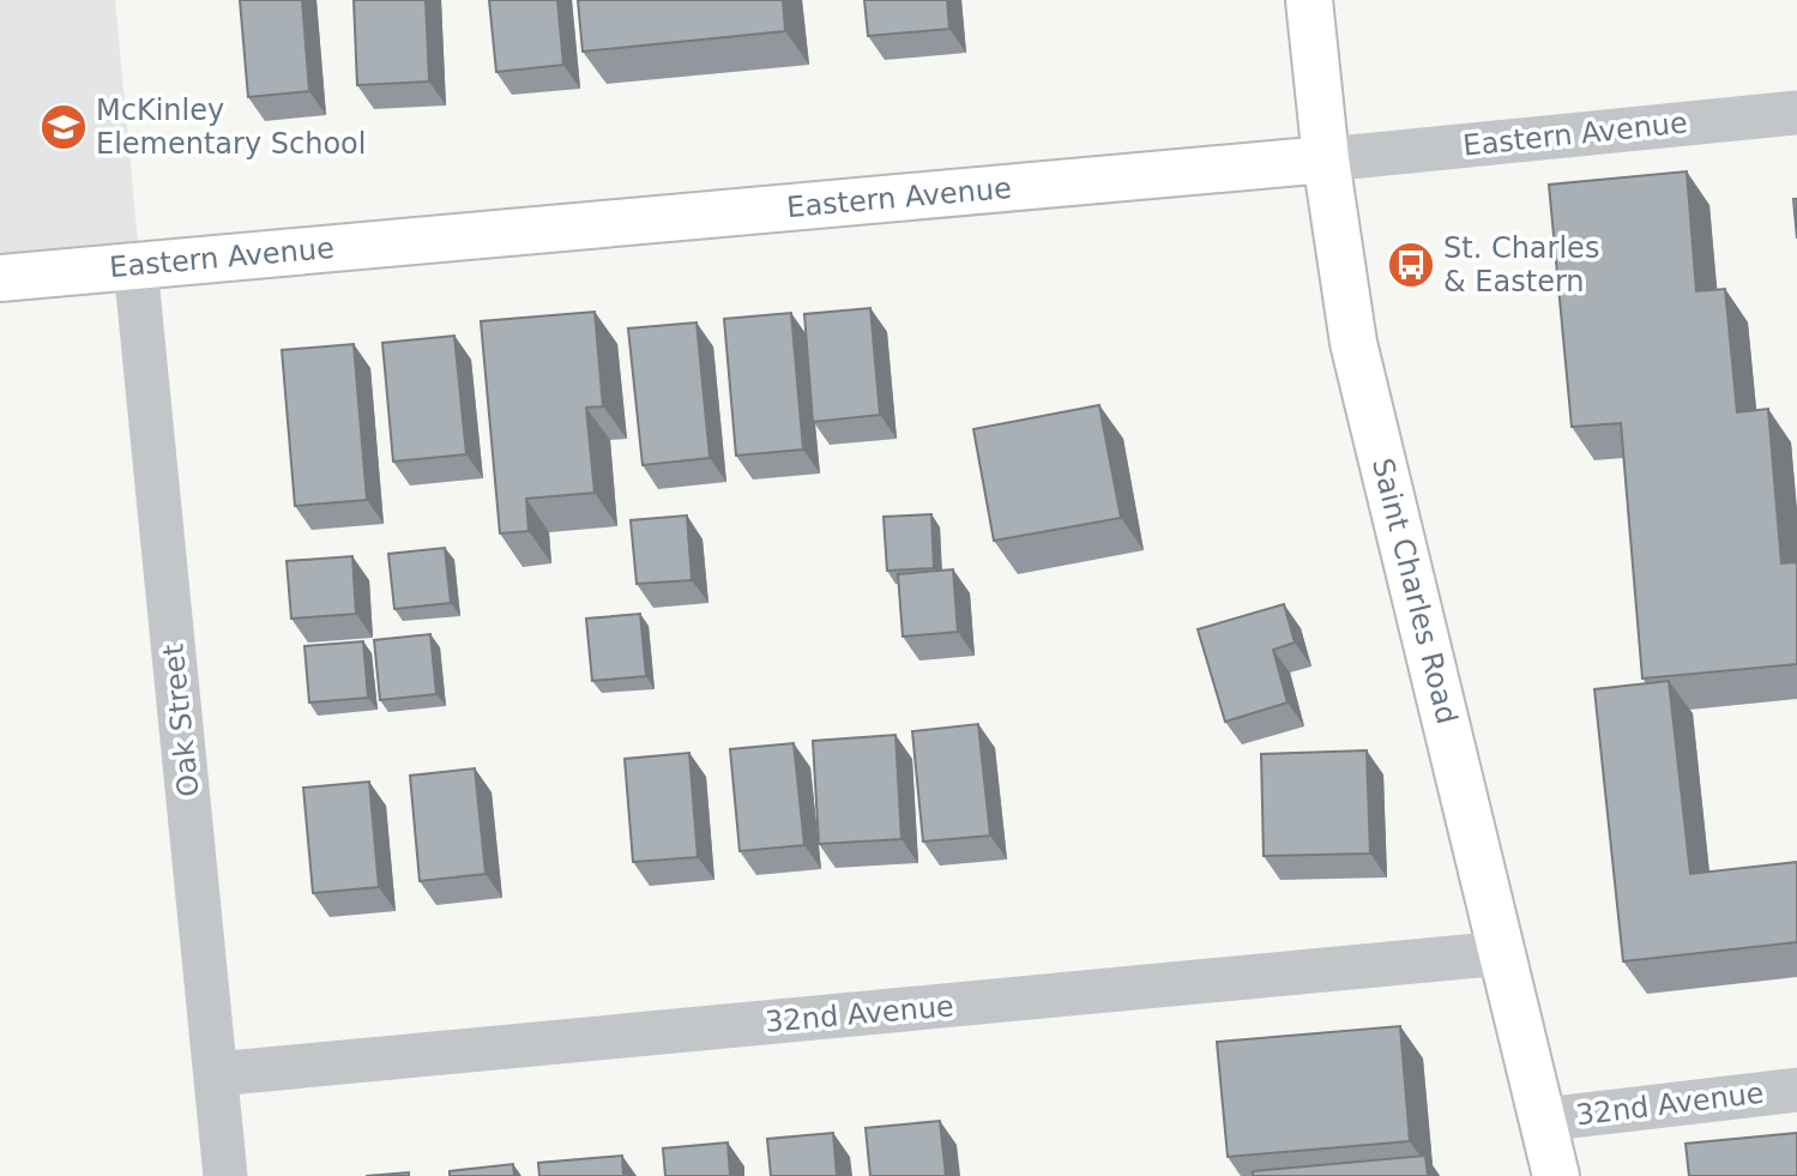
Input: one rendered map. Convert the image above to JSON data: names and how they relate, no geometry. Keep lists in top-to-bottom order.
{
  "streets": {
    "main road": ["Eastern Avenue", "Saint Charles Road"],
    "street": ["Oak Street", "32nd Avenue"]
  },
  "crossings": [
    ["Eastern Avenue", "Saint Charles Road"],
    ["Eastern Avenue", "Oak Street"],
    ["Saint Charles Road", "32nd Avenue"],
    ["Oak Street", "32nd Avenue"]
  ],
  "places": {
    "school or university": ["McKinley Elementary School"],
    "bus stop": ["St. Charles & Eastern"]
  }
}
